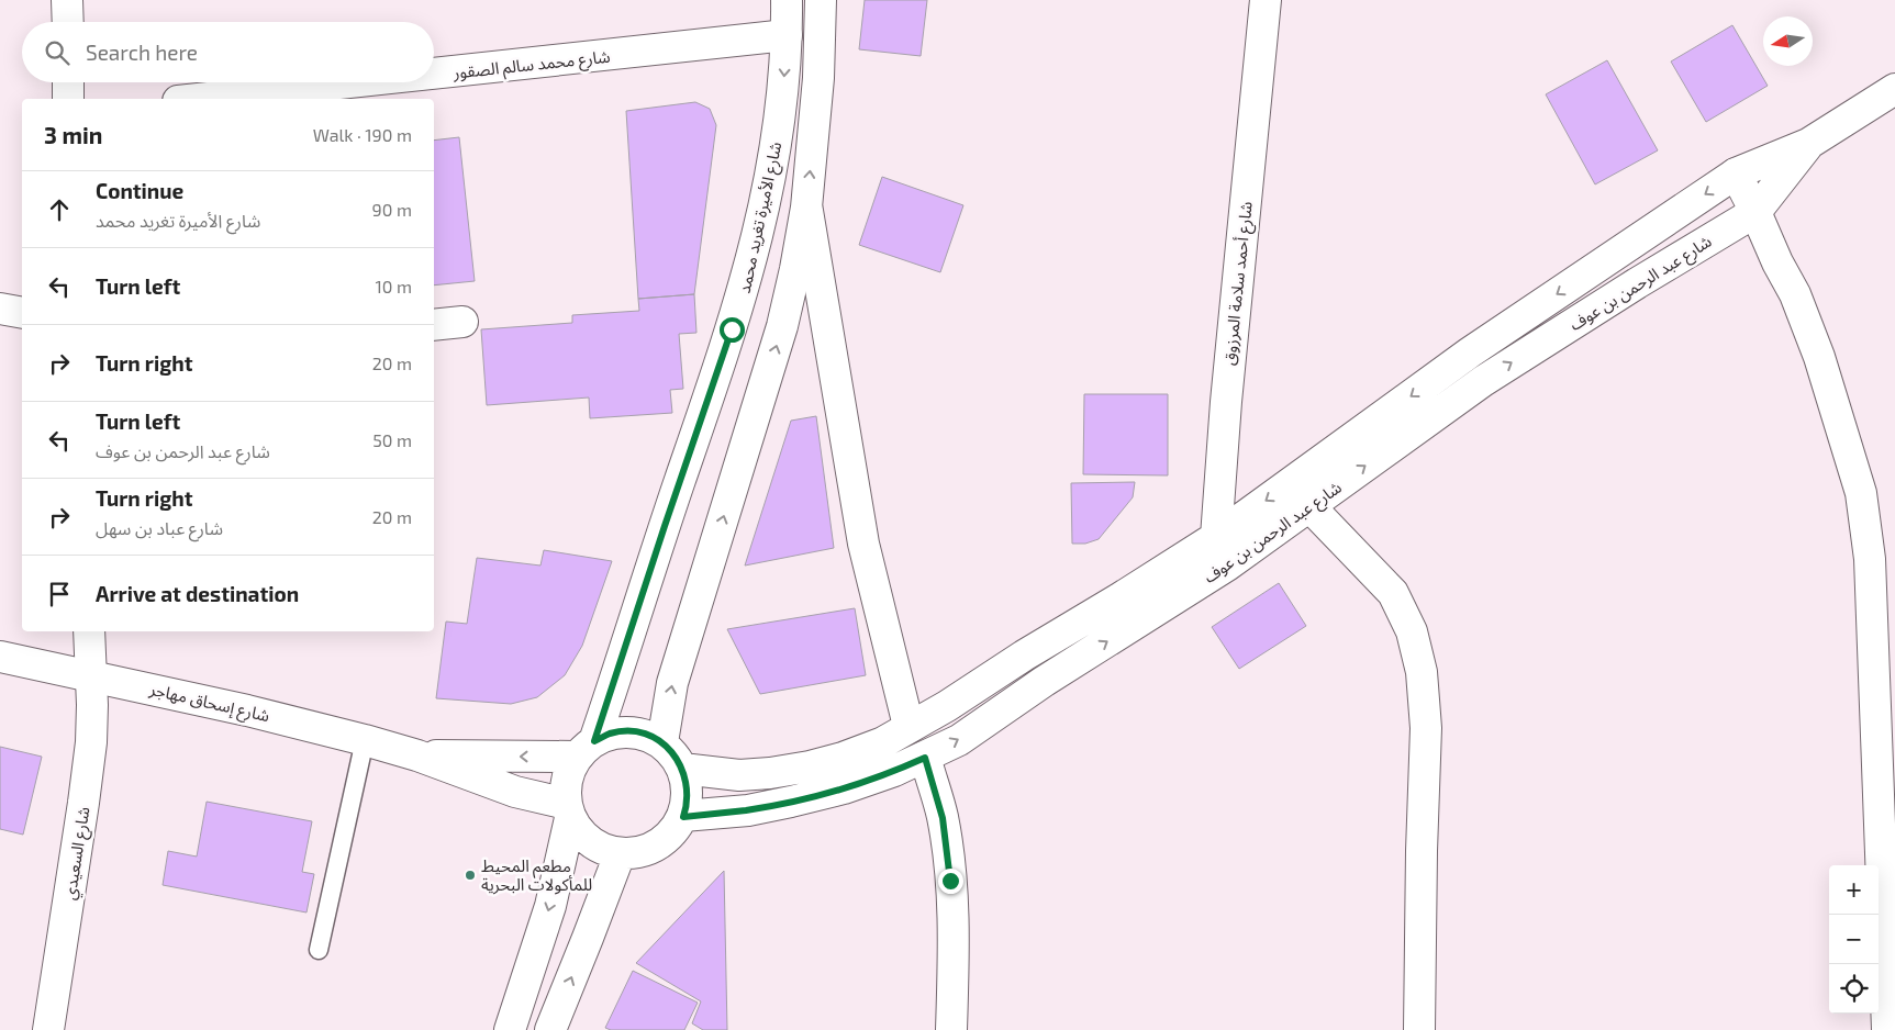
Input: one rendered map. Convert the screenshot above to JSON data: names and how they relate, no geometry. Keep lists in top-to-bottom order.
{
  "streets": {
    "street": [
      "شارع محمد سالم الصقور",
      "شارع الأميرة تغريد محمد",
      "شارع عبد الرحمن بن عوف",
      "شارع أحمد سلامة المرزوق",
      "شارع إسحاق مهاجر",
      "شارع السعيدي"
    ]
  },
  "crossings": [
    ["شارع محمد سالم الصقور", "شارع الأميرة تغريد محمد"],
    ["شارع الأميرة تغريد محمد", "شارع عبد الرحمن بن عوف"],
    ["شارع الأميرة تغريد محمد", "شارع إسحاق مهاجر"],
    ["شارع عبد الرحمن بن عوف", "شارع أحمد سلامة المرزوق"],
    ["شارع عبد الرحمن بن عوف", "شارع إسحاق مهاجر"],
    ["شارع إسحاق مهاجر", "شارع السعيدي"]
  ],
  "places": ["مطعم المحيط للمأكولات البحرية"],
  "north": "left",
  "page": {
    "search": "Search here",
    "heading": ["3 min", "Walk · 190 m"],
    "list": [
      ["Continue", "شارع الأميرة تغريد محمد", "90 m"],
      ["Turn left", "10 m"],
      ["Turn right", "20 m"],
      ["Turn left", "شارع عبد الرحمن بن عوف", "50 m"],
      ["Turn right", "شارع عباد بن سهل", "20 m"],
      "Arrive at destination"
    ],
    "map_buttons": ["+", "−"]
  }
}
